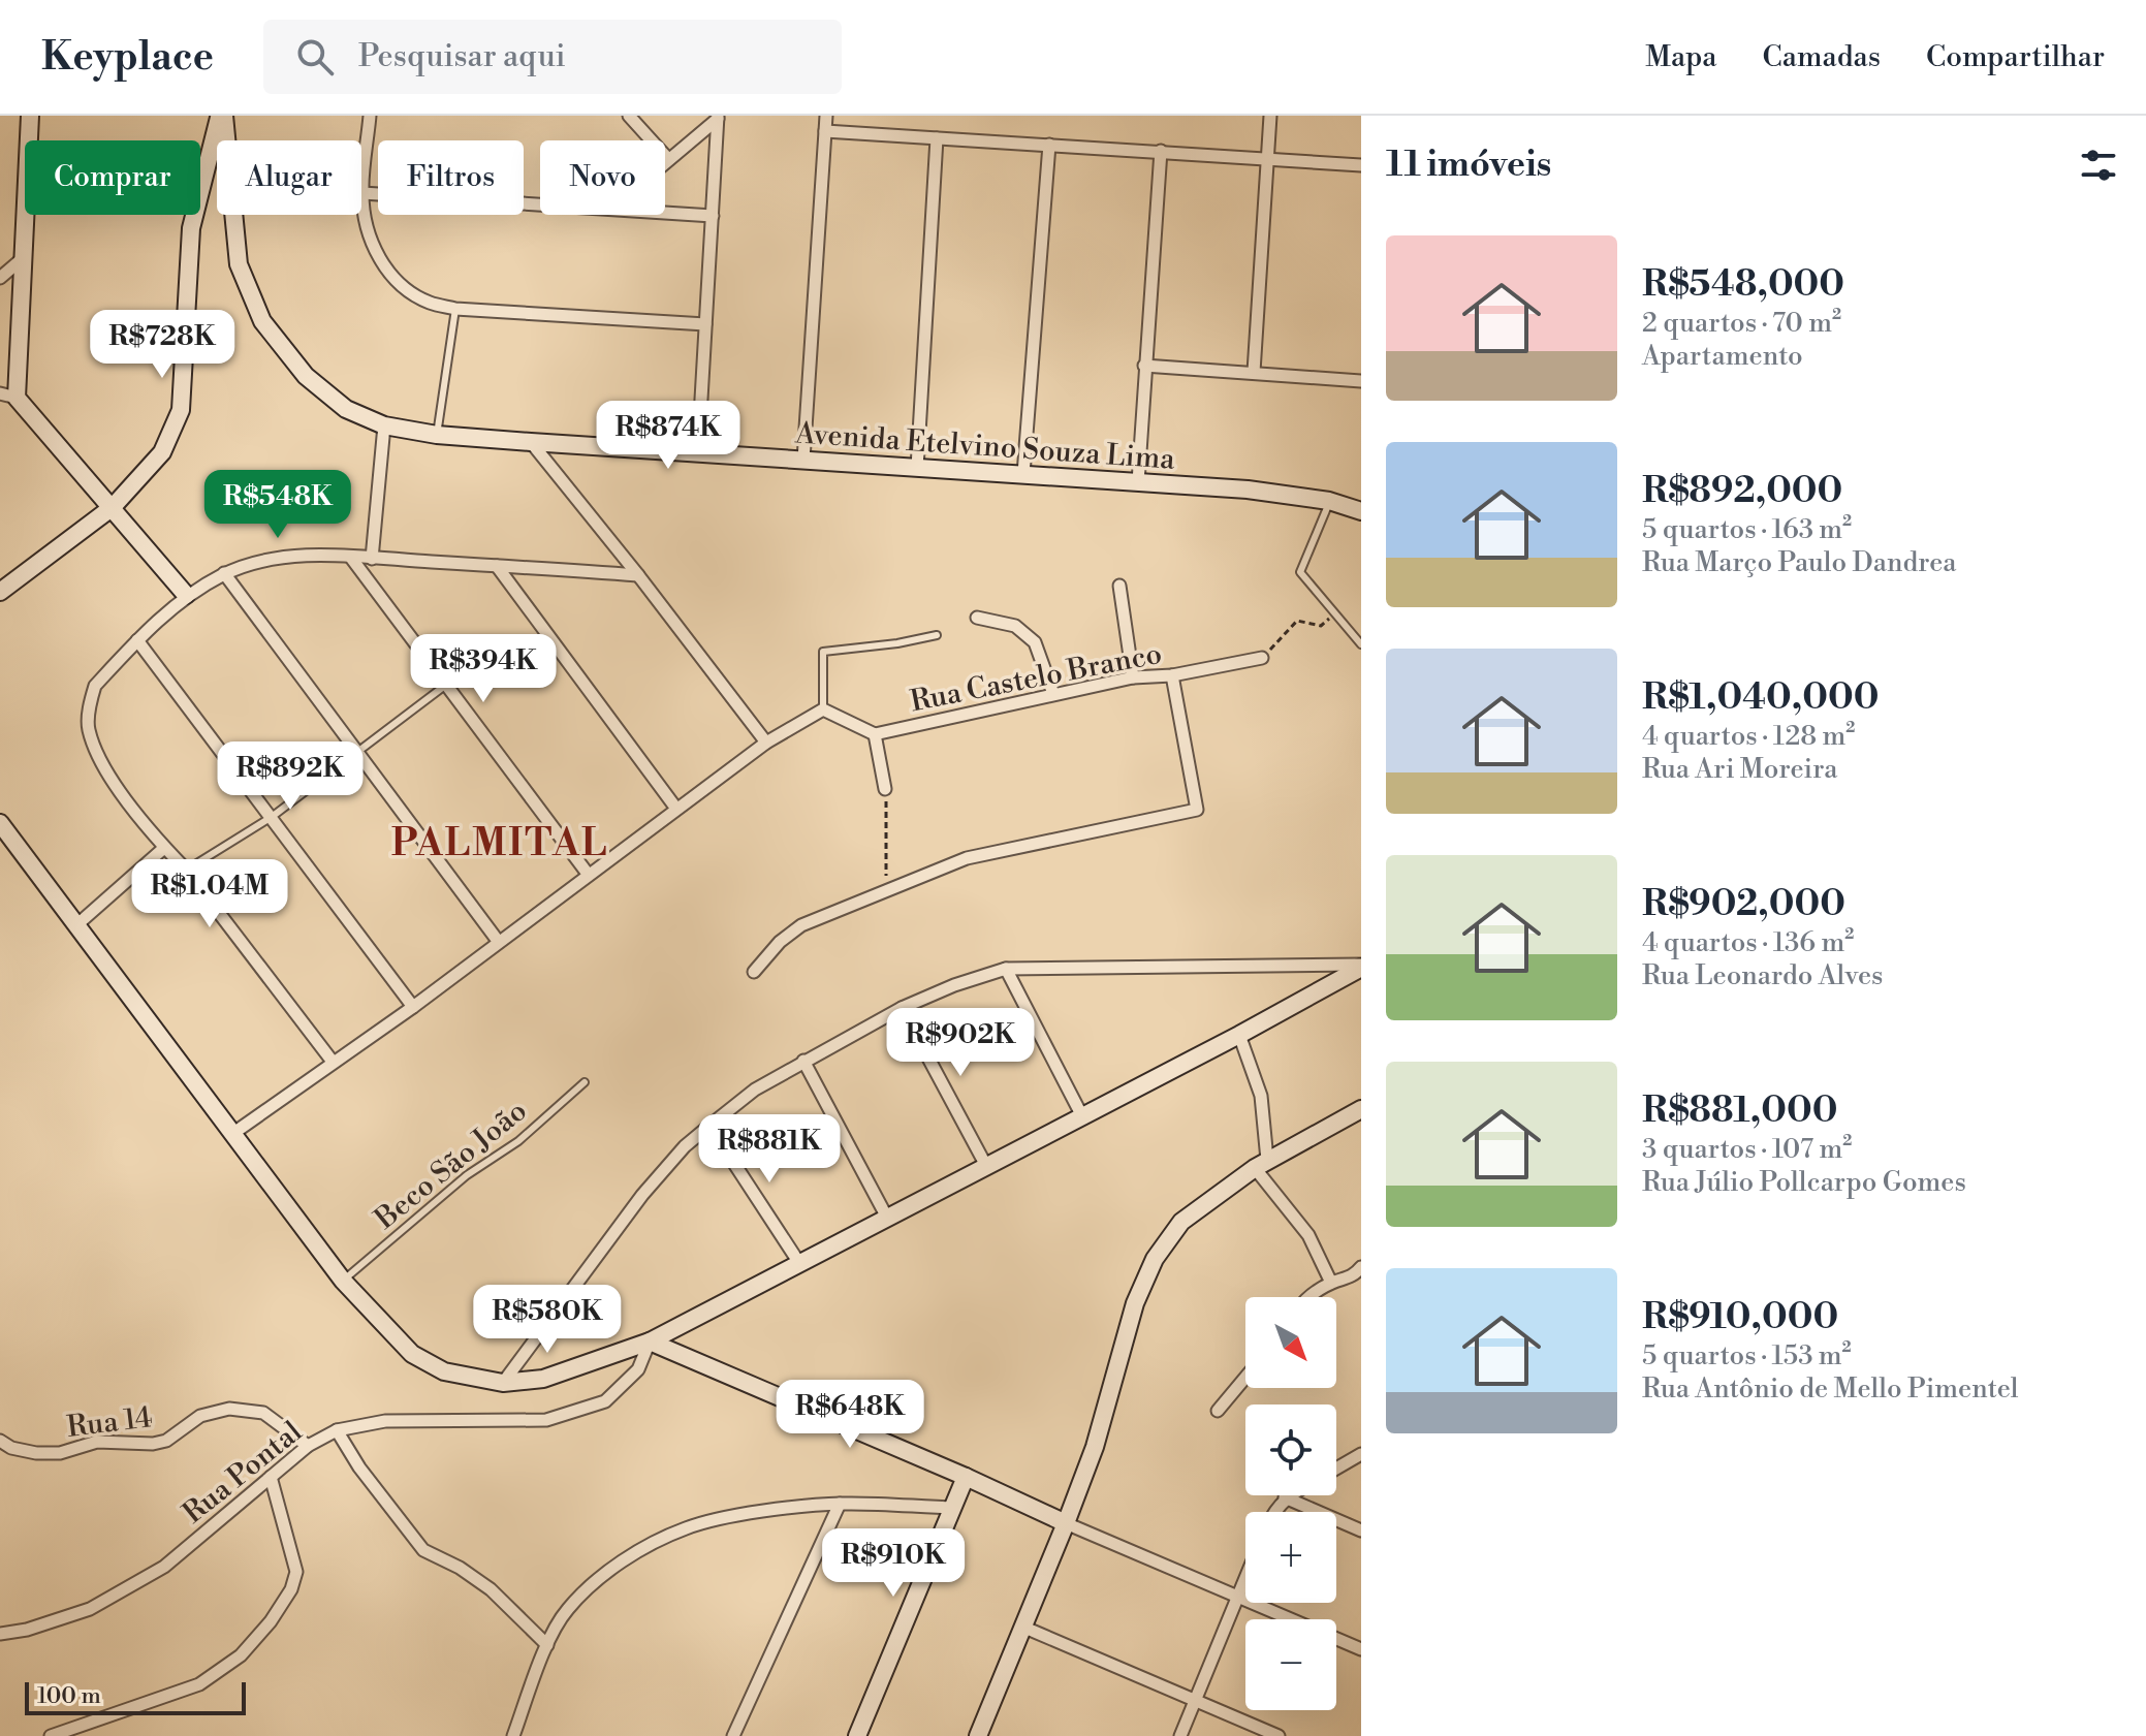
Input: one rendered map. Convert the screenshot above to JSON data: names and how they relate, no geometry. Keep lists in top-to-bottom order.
{
  "streets": {
    "street": [
      "Avenida Etelvino Souza Lima",
      "Rua Castelo Branco",
      "Rua 14",
      "Rua Pontal"
    ],
    "lane": ["Beco São João"]
  },
  "crossings": [
    ["Rua 14", "Rua Pontal"]
  ],
  "districts": ["PALMITAL"],
  "scale_bar": "100 m",
  "north": "bottom right",
  "page": {
    "header": "Keyplace",
    "search": "Pesquisar aqui",
    "nav": ["Mapa", "Camadas", "Compartilhar"],
    "heading": "11 imóveis",
    "chip": [
      "Comprar",
      "Alugar",
      "Filtros",
      "Novo"
    ],
    "list": [
      {
        "name": "R$548,000",
        "note": "2 quartos · 70 m² · Apartamento"
      },
      {
        "name": "R$892,000",
        "note": "5 quartos · 163 m² · Rua Março Paulo Dandrea"
      },
      {
        "name": "R$1,040,000",
        "note": "4 quartos · 128 m² · Rua Ari Moreira"
      },
      {
        "name": "R$902,000",
        "note": "4 quartos · 136 m² · Rua Leonardo Alves"
      },
      {
        "name": "R$881,000",
        "note": "3 quartos · 107 m² · Rua Júlio Pollcarpo Gomes"
      },
      {
        "name": "R$910,000",
        "note": "5 quartos · 153 m² · Rua Antônio de Mello Pimentel"
      }
    ],
    "price": [
      "R$728K",
      "R$874K",
      "R$548K",
      "R$394K",
      "R$892K",
      "R$1.04M",
      "R$902K",
      "R$881K",
      "R$580K",
      "R$648K",
      "R$910K"
    ],
    "map_buttons": ["+", "−"],
    "scale": "100 m"
  }
}
